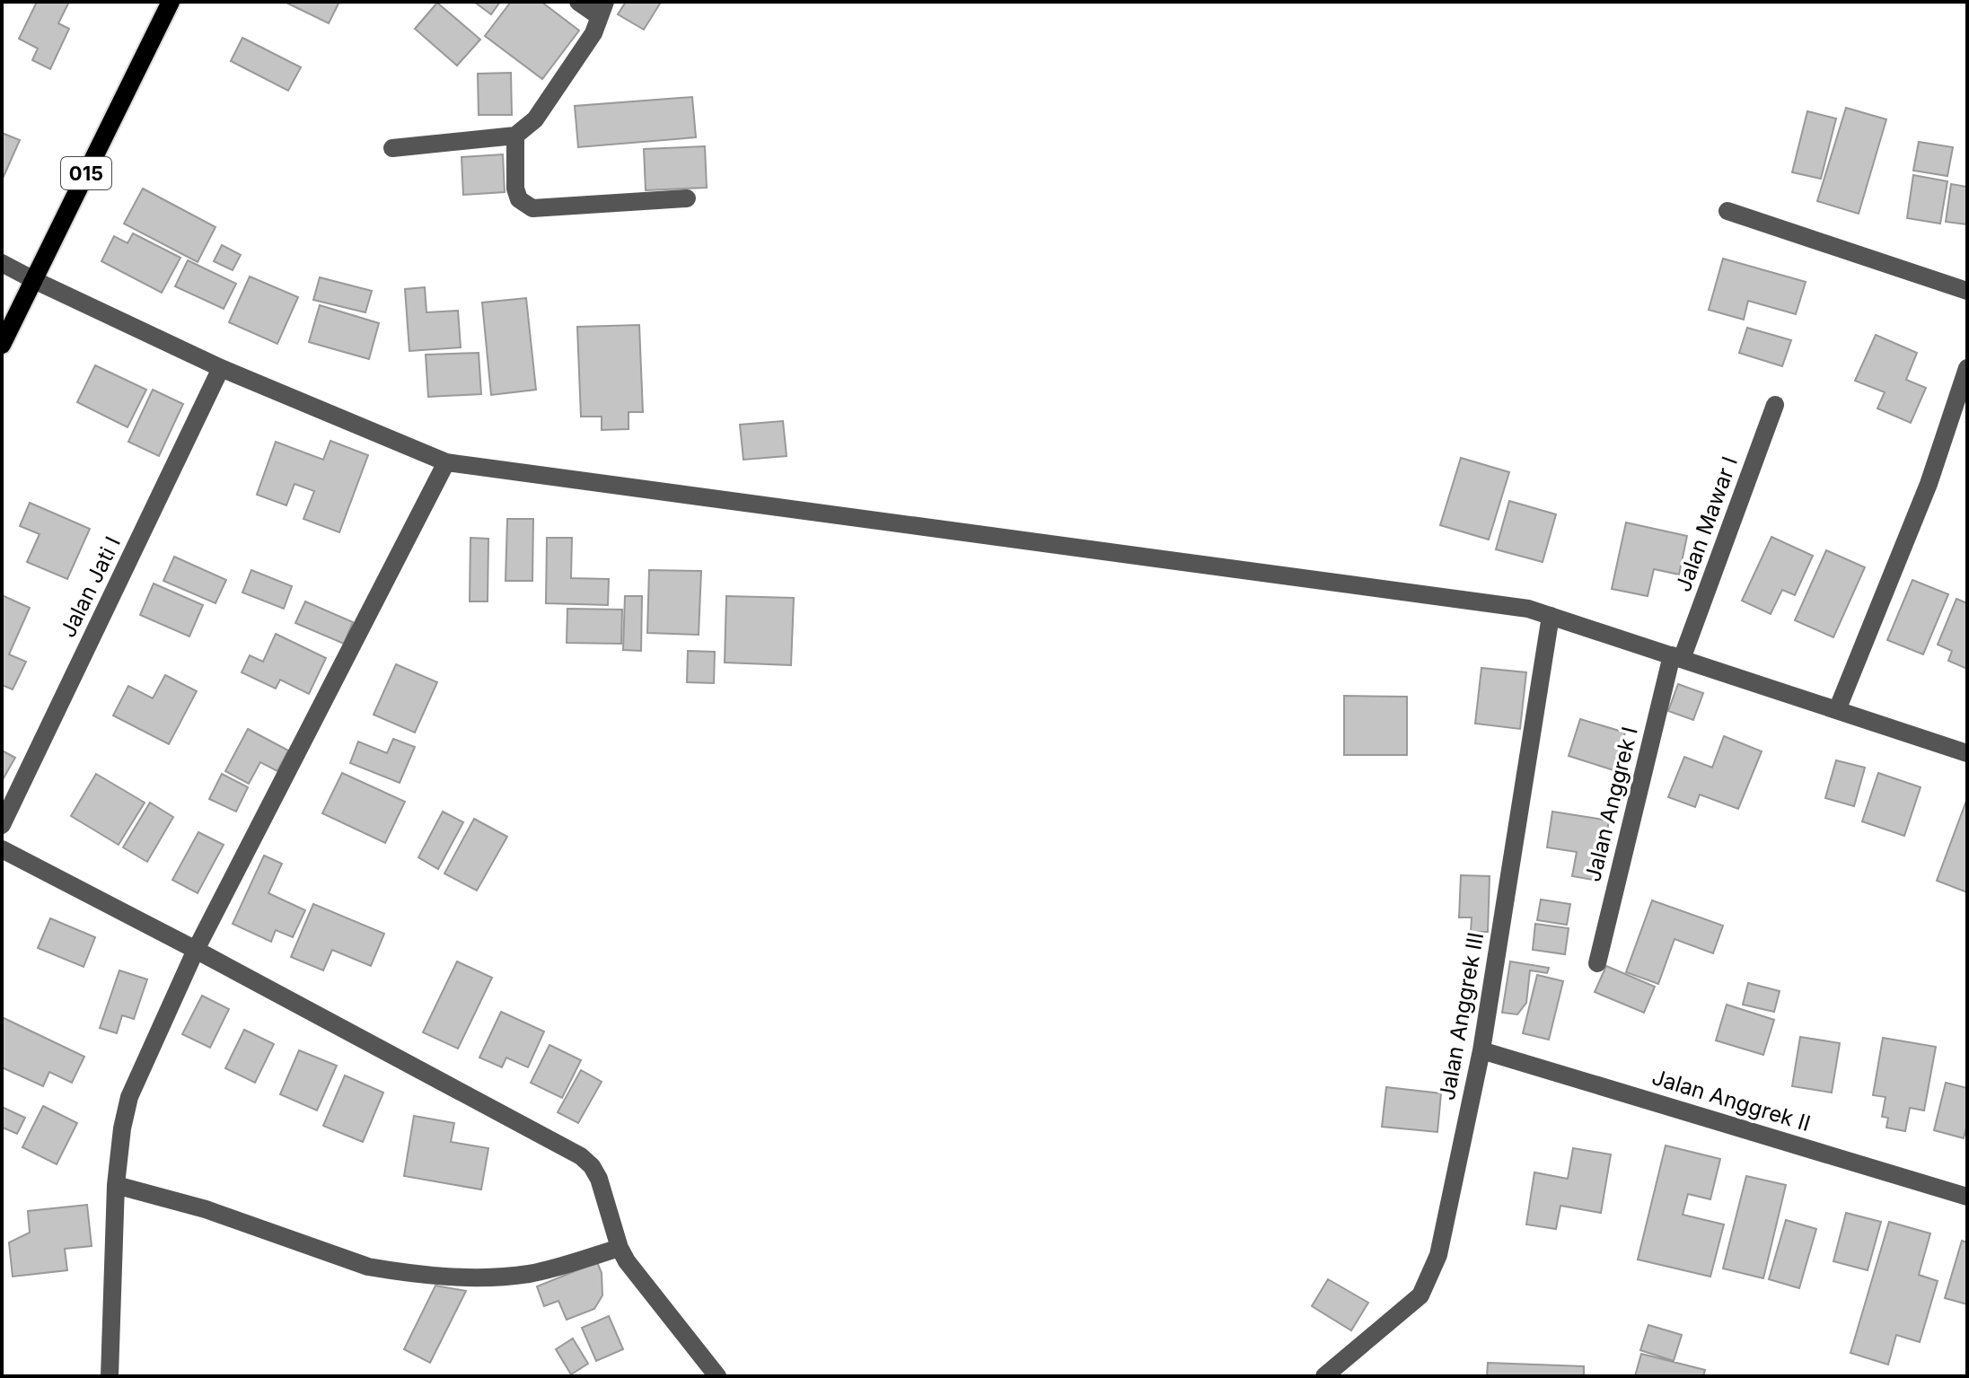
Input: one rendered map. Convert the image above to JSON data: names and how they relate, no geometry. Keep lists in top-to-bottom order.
{
  "streets": {
    "main road": ["015"],
    "street": [
      "Jalan Mawar I",
      "Jalan Jati I",
      "Jalan Anggrek I",
      "Jalan Anggrek III",
      "Jalan Anggrek II"
    ]
  },
  "crossings": [
    ["Jalan Mawar I", "Jalan Anggrek I"],
    ["Jalan Anggrek III", "Jalan Anggrek II"]
  ]
}
